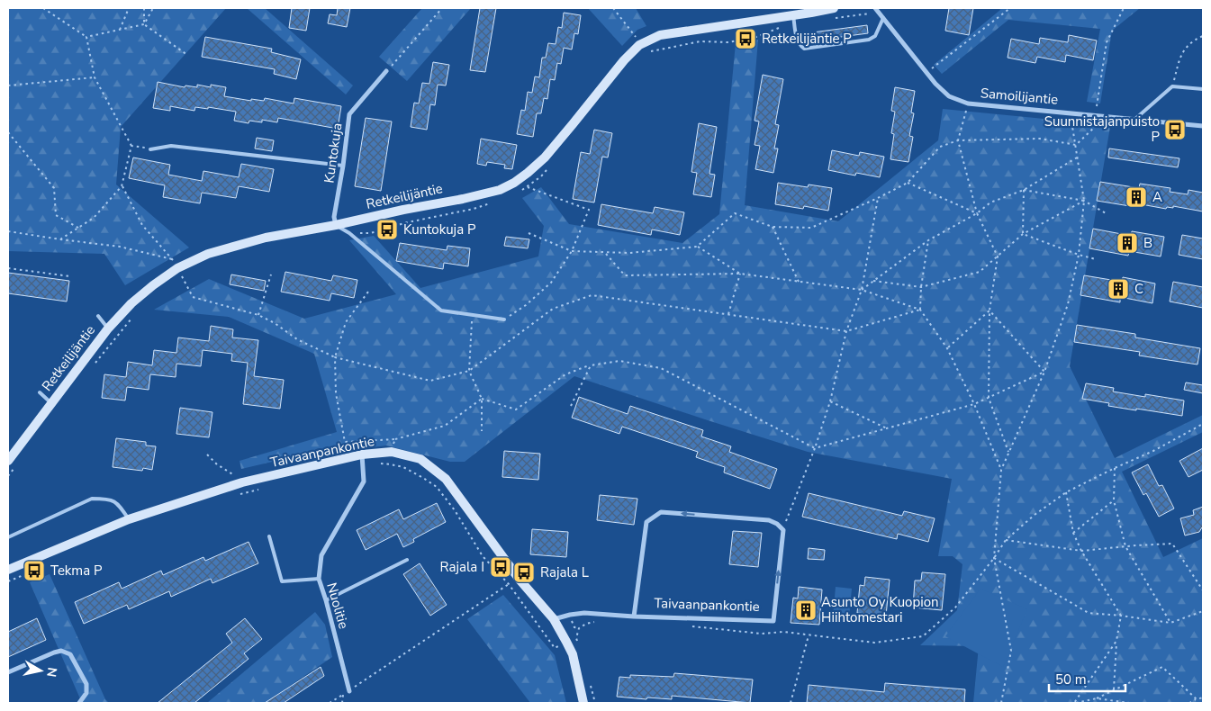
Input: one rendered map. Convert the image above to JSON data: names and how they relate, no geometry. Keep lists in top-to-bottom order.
{
  "streets": {
    "street": [
      "Samoilijantie",
      "Kuntokuja",
      "Retkeilijäntie",
      "Taivaanpankontie",
      "Nuolitie"
    ]
  },
  "crossings": [
    ["Kuntokuja", "Retkeilijäntie"],
    ["Taivaanpankontie", "Nuolitie"]
  ],
  "places": {
    "bus stop": [
      "Retkeilijäntie P",
      "Suunnistajanpuisto P",
      "Kuntokuja P",
      "Rajala I",
      "Tekma P",
      "Rajala L"
    ],
    "building": [
      "A",
      "B",
      "C",
      "Asunto Oy Kuopion Hiihtomestari"
    ]
  },
  "scale_bar": "50 m",
  "north": "right"
}
